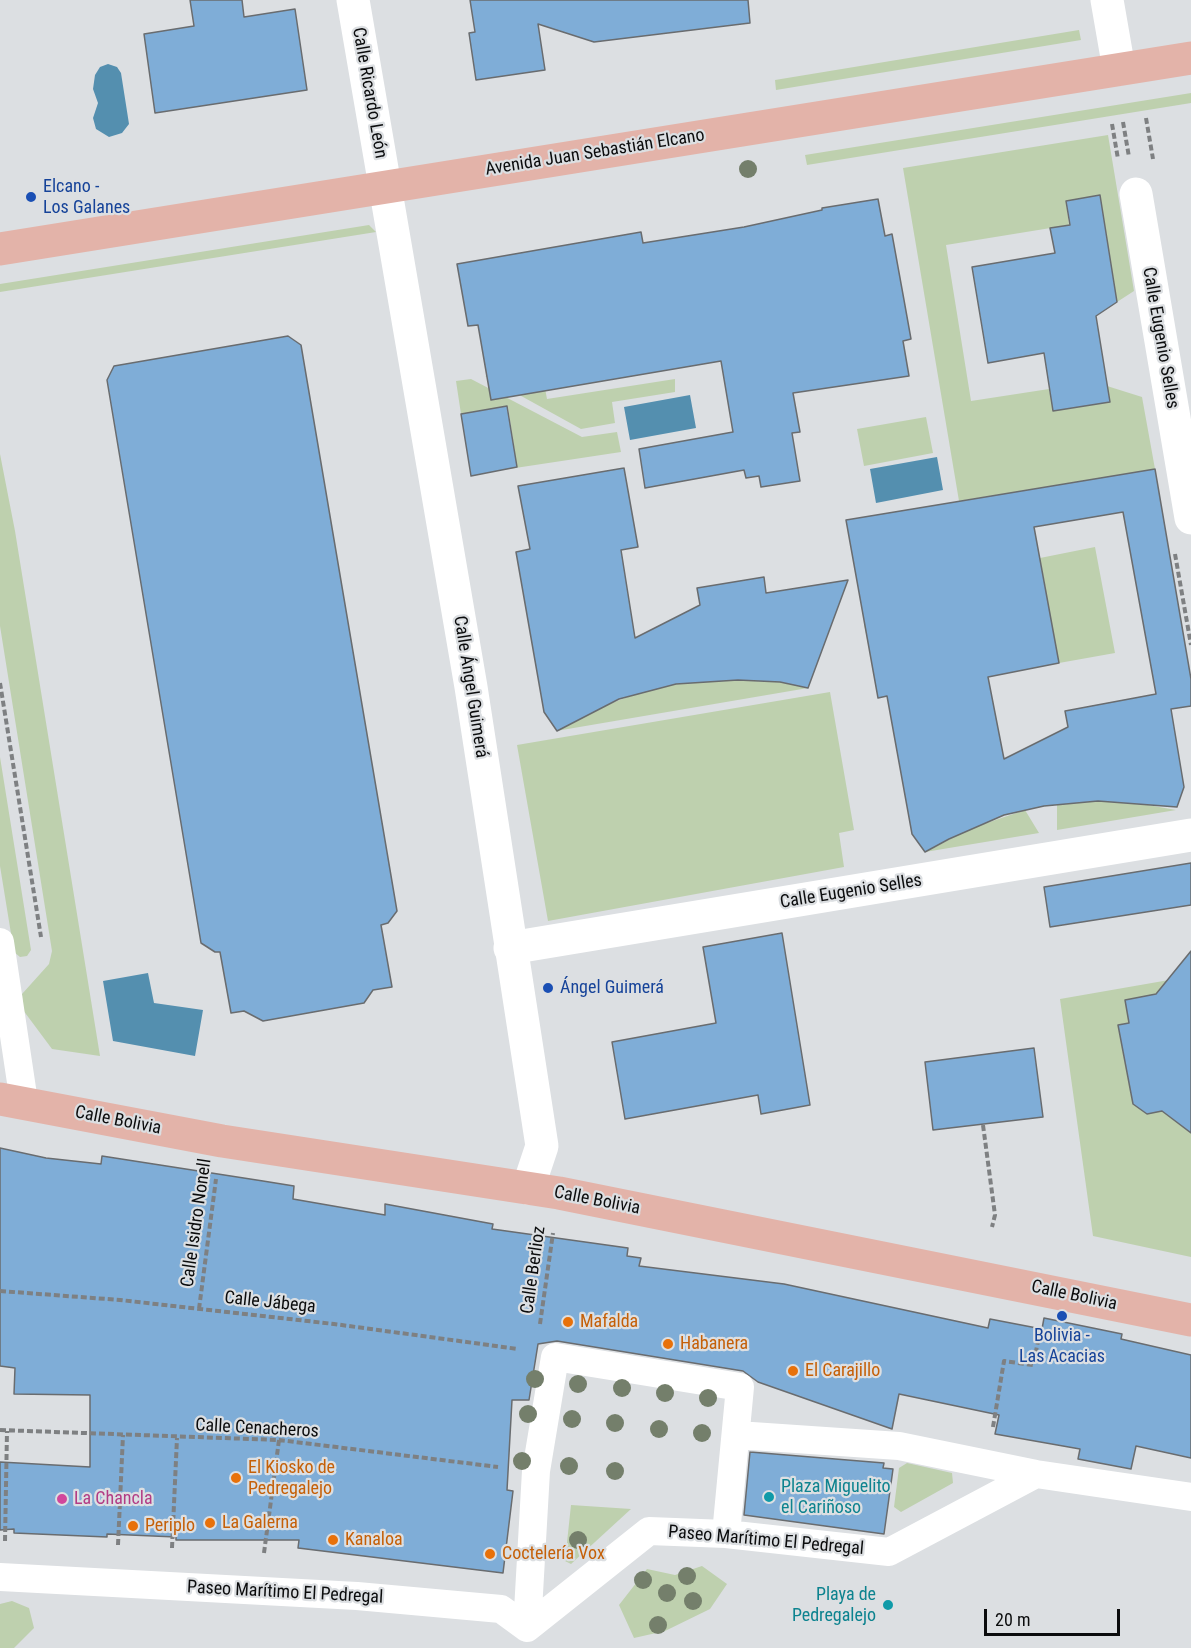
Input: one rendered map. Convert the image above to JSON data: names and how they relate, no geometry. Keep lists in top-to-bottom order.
{
  "streets": {
    "main road": ["Avenida Juan Sebastián Elcano", "Calle Bolivia"],
    "street": [
      "Calle Ricardo León",
      "Calle Eugenio Selles",
      "Calle Ángel Guimerá",
      "Paseo Marítimo El Pedregal"
    ],
    "path": [
      "Calle Isidro Nonell",
      "Calle Berlioz",
      "Calle Jábega",
      "Calle Cenacheros"
    ]
  },
  "crossings": [
    ["Calle Ricardo León", "Avenida Juan Sebastián Elcano"],
    ["Calle Ricardo León", "Calle Ángel Guimerá"],
    ["Avenida Juan Sebastián Elcano", "Calle Ángel Guimerá"],
    ["Calle Eugenio Selles", "Calle Ángel Guimerá"],
    ["Calle Ángel Guimerá", "Calle Bolivia"],
    ["Calle Ángel Guimerá", "Calle Berlioz"],
    ["Calle Bolivia", "Calle Isidro Nonell"],
    ["Calle Bolivia", "Calle Berlioz"],
    ["Calle Isidro Nonell", "Calle Jábega"]
  ],
  "places": [
    "Elcano - Los Galanes",
    "Ángel Guimerá",
    "Bolivia - Las Acacias",
    "Mafalda",
    "Habanera",
    "El Carajillo",
    "El Kiosko de Pedregalejo",
    "Plaza Miguelito el Cariñoso",
    "La Chancla",
    "La Galerna",
    "Periplo",
    "Kanaloa",
    "Coctelería Vox",
    "Playa de Pedregalejo"
  ],
  "scale_bar": "20 m"
}
